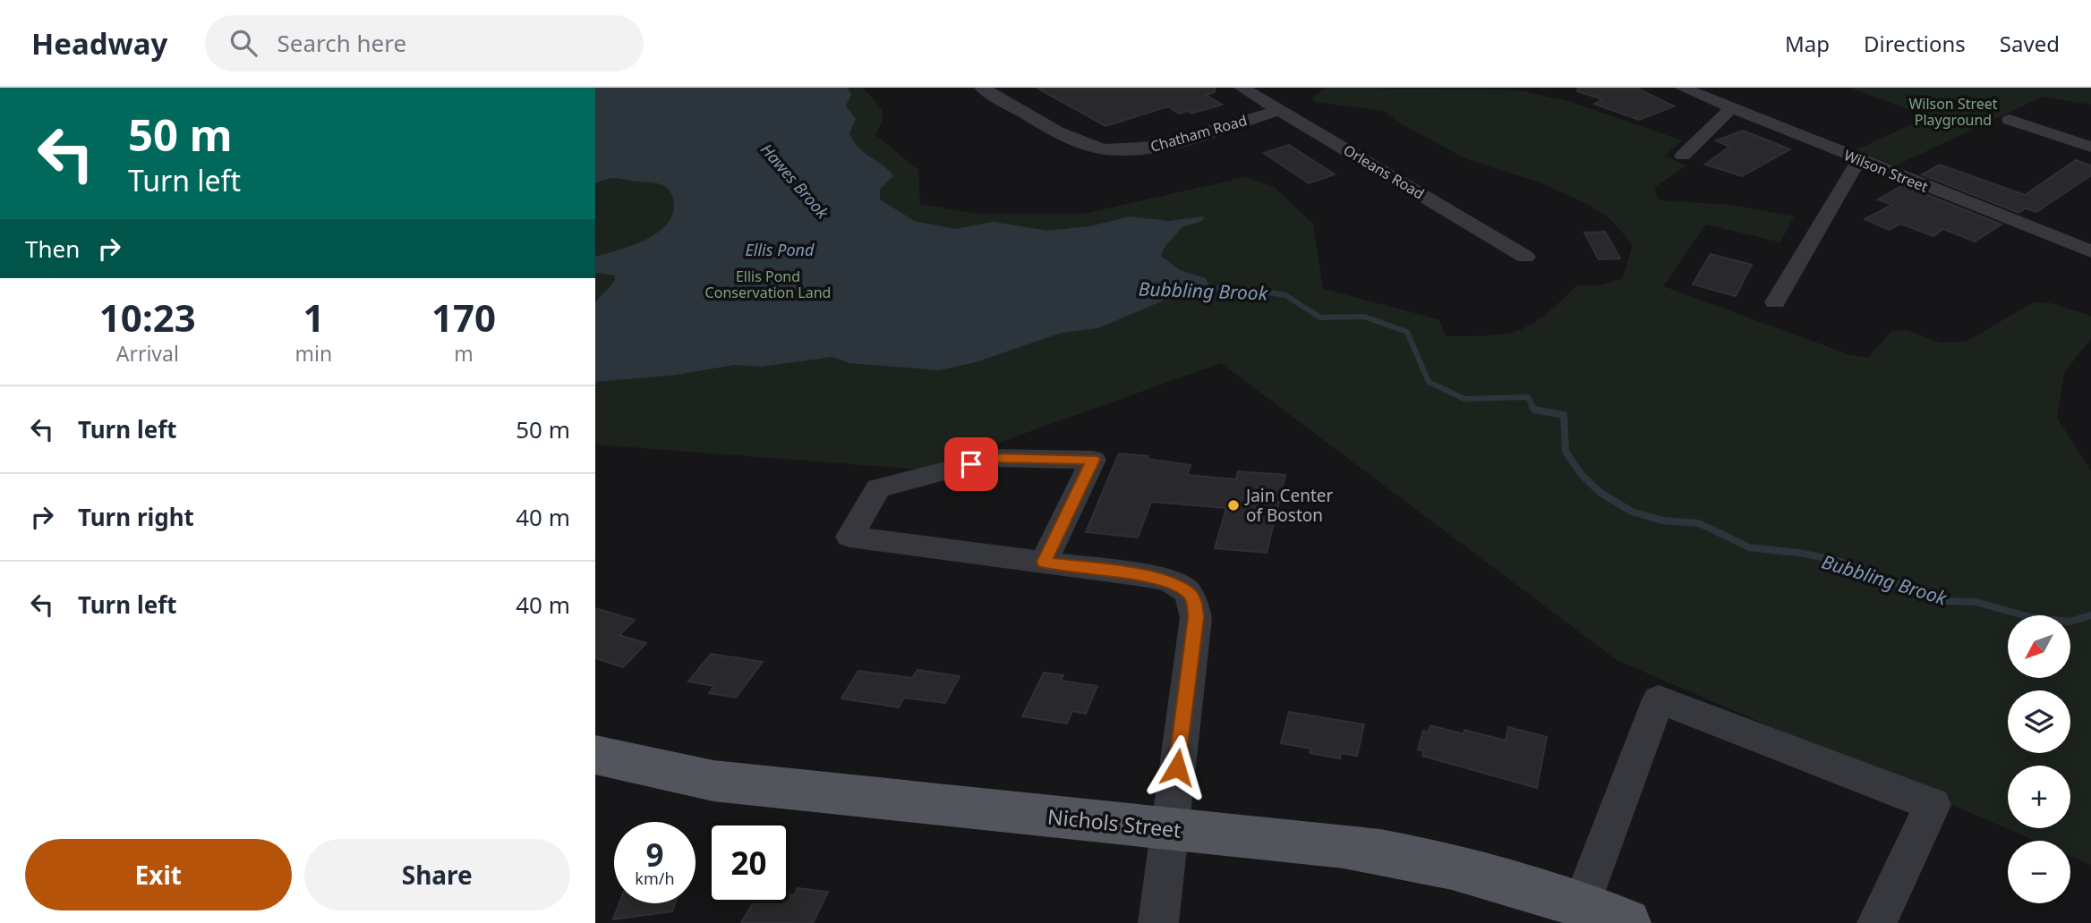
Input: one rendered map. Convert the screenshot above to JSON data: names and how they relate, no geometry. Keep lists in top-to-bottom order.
{
  "streets": {
    "main road": ["Nichols Street"],
    "street": ["Chatham Road", "Wilson Street", "Orleans Road"]
  },
  "crossings": [
    ["Chatham Road", "Orleans Road"]
  ],
  "water": ["Hawes Brook", "Ellis Pond", "Bubbling Brook"],
  "parks": ["Wilson Street Playground", "Ellis Pond Conservation Land"],
  "places": ["Jain Center of Boston"],
  "north": "bottom left",
  "page": {
    "header": "Headway",
    "search": "Search here",
    "nav": ["Map", "Directions", "Saved"],
    "turn": ["50 m", "Turn left"],
    "then": "Then",
    "eta": [
      "10:23",
      "Arrival",
      "1",
      "min",
      "170",
      "m"
    ],
    "list": [
      {
        "name": "Turn left",
        "value": "50 m"
      },
      {
        "name": "Turn right",
        "value": "40 m"
      },
      {
        "name": "Turn left",
        "value": "40 m"
      }
    ],
    "map_buttons": ["+", "−"],
    "speed": "9 km/h",
    "limit": "20",
    "buttons": ["Exit", "Share"]
  }
}
